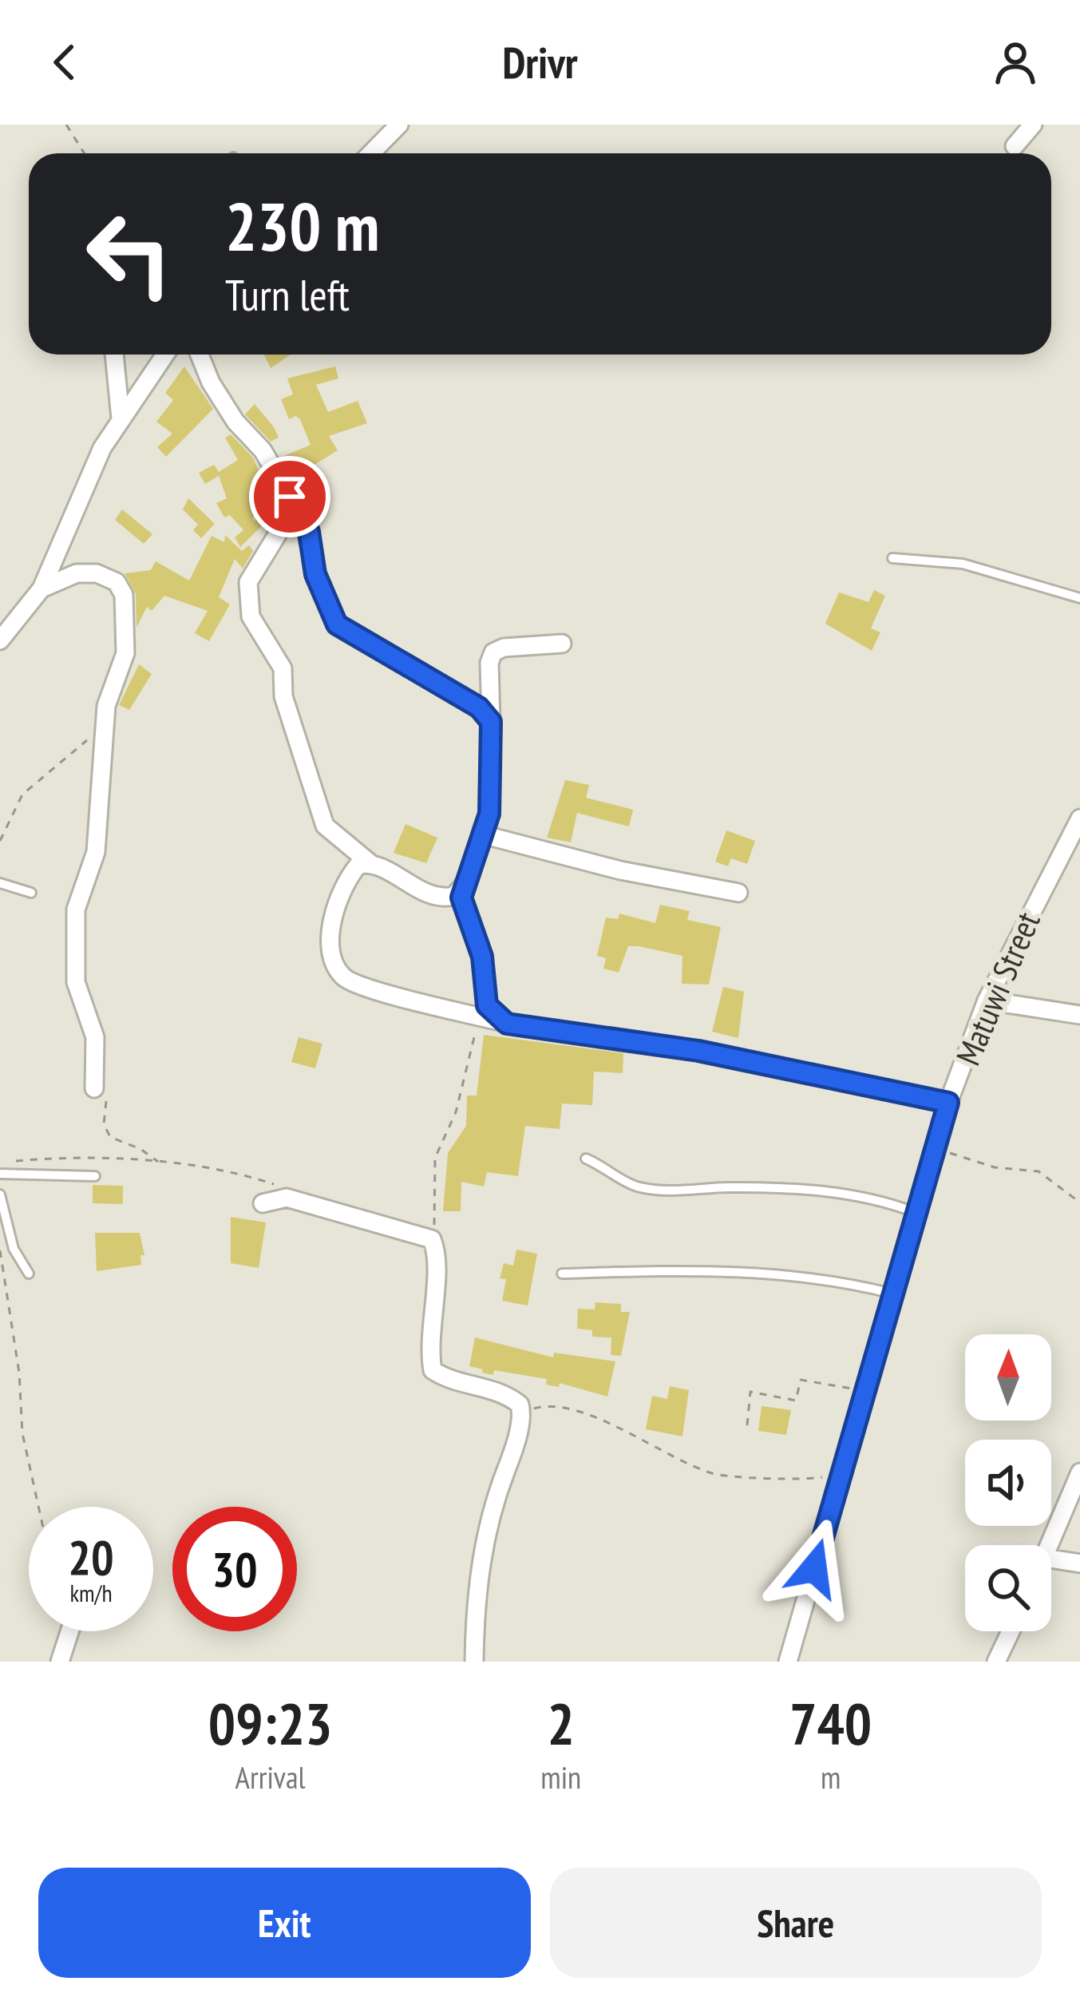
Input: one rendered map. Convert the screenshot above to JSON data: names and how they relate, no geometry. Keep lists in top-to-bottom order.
{
  "streets": {
    "street": ["Matuwi Street"]
  },
  "north": "top",
  "page": {
    "header": "Drivr",
    "turn": ["230 m", "Turn left"],
    "speed": "20 km/h",
    "limit": "30",
    "eta": [
      "09:23",
      "Arrival",
      "2",
      "min",
      "740",
      "m"
    ],
    "buttons": ["Exit", "Share"]
  }
}
